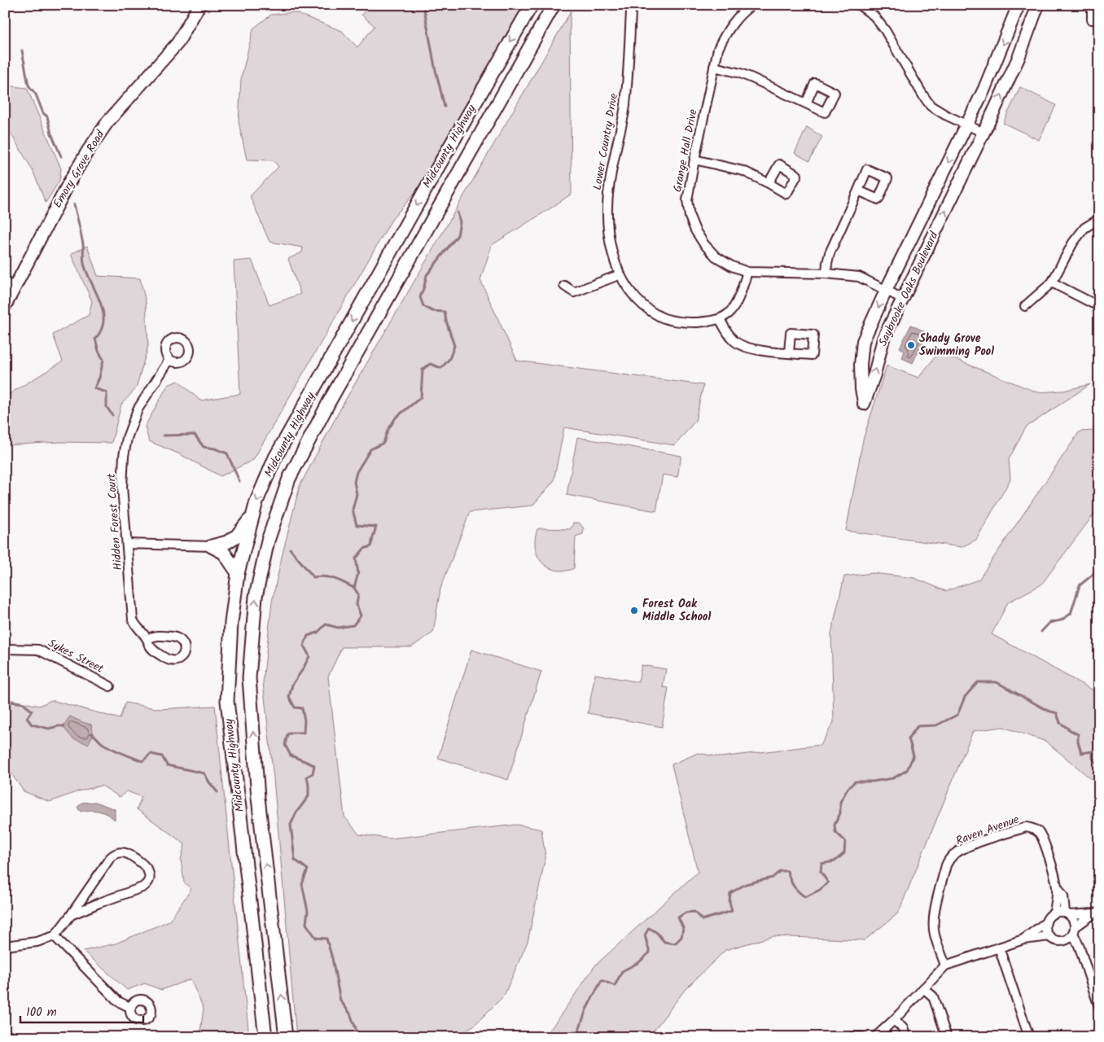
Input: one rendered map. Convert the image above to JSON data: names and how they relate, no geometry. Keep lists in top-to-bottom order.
{
  "streets": {
    "main road": ["Midcounty Highway"],
    "street": [
      "Lower Country Drive",
      "Grange Hall Drive",
      "Emory Grove Road",
      "Saybrooke Oaks Boulevard",
      "Hidden Forest Court",
      "Sykes Street",
      "Raven Avenue"
    ]
  },
  "crossings": [
    ["Grange Hall Drive", "Saybrooke Oaks Boulevard"]
  ],
  "places": ["Shady Grove Swimming Pool", "Forest Oak Middle School"],
  "scale_bar": "100 m"
}
